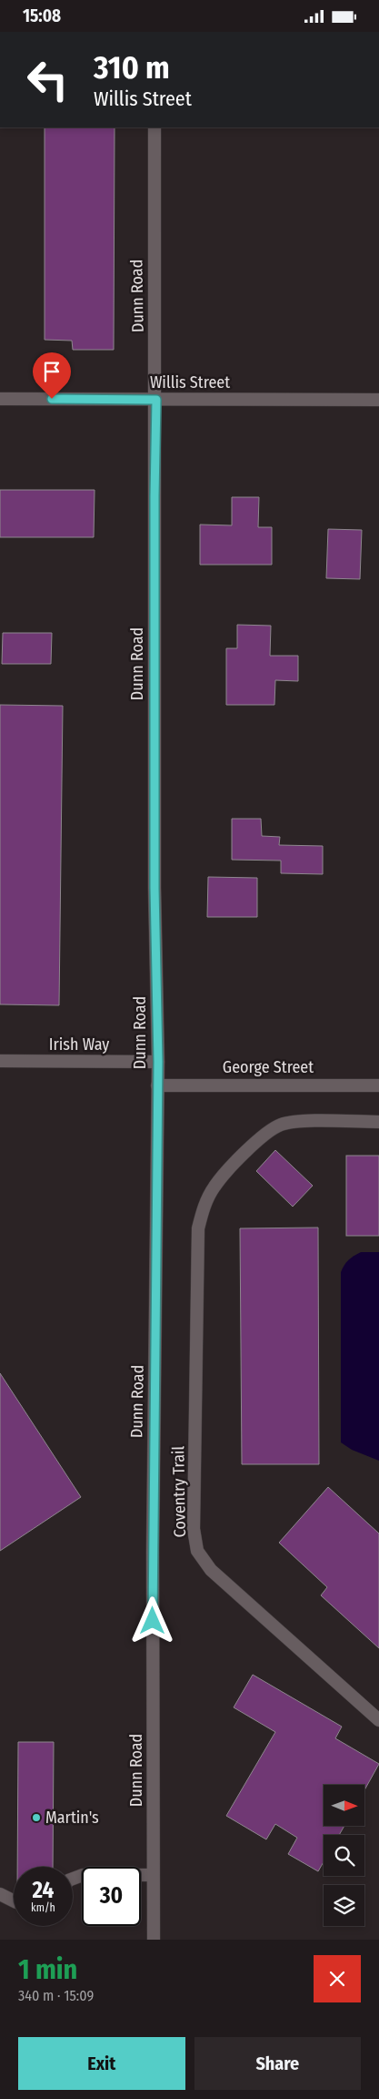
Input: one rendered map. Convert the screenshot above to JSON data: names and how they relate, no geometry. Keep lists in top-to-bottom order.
{
  "streets": {
    "street": [
      "Dunn Road",
      "Willis Street",
      "Irish Way",
      "George Street",
      "Coventry Trail"
    ]
  },
  "crossings": [
    ["Dunn Road", "Willis Street"],
    ["Dunn Road", "Irish Way"],
    ["Dunn Road", "George Street"]
  ],
  "places": ["Martin's"],
  "north": "right",
  "page": {
    "status": "15:08",
    "turn": ["310 m", "Willis Street"],
    "speed": "24 km/h",
    "limit": "30",
    "heading": ["1 min", "340 m · 15:09"],
    "buttons": ["Exit", "Share"]
  }
}
